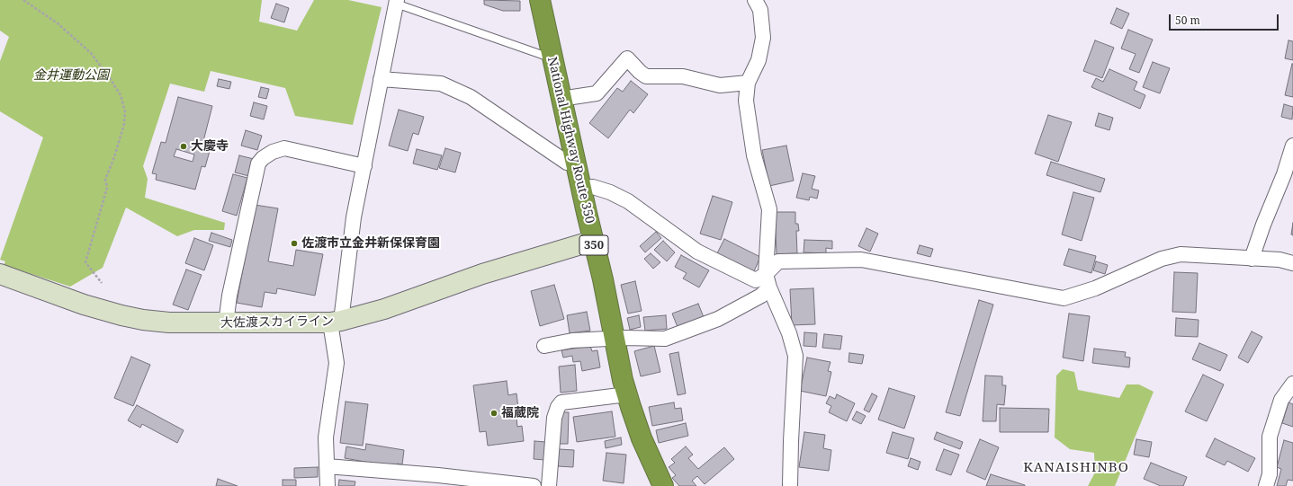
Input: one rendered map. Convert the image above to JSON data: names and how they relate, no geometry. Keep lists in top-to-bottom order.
{
  "streets": {
    "highway": ["National Highway Route 350", "350"],
    "street": ["大佐渡スカイライン"]
  },
  "crossings": [
    ["National Highway Route 350", "大佐渡スカイライン"]
  ],
  "districts": ["KANAISHINBO"],
  "parks": ["金井運動公園"],
  "places": ["大慶寺", "佐渡市立金井新保保育園", "福蔵院"],
  "scale_bar": "50 m"
}
